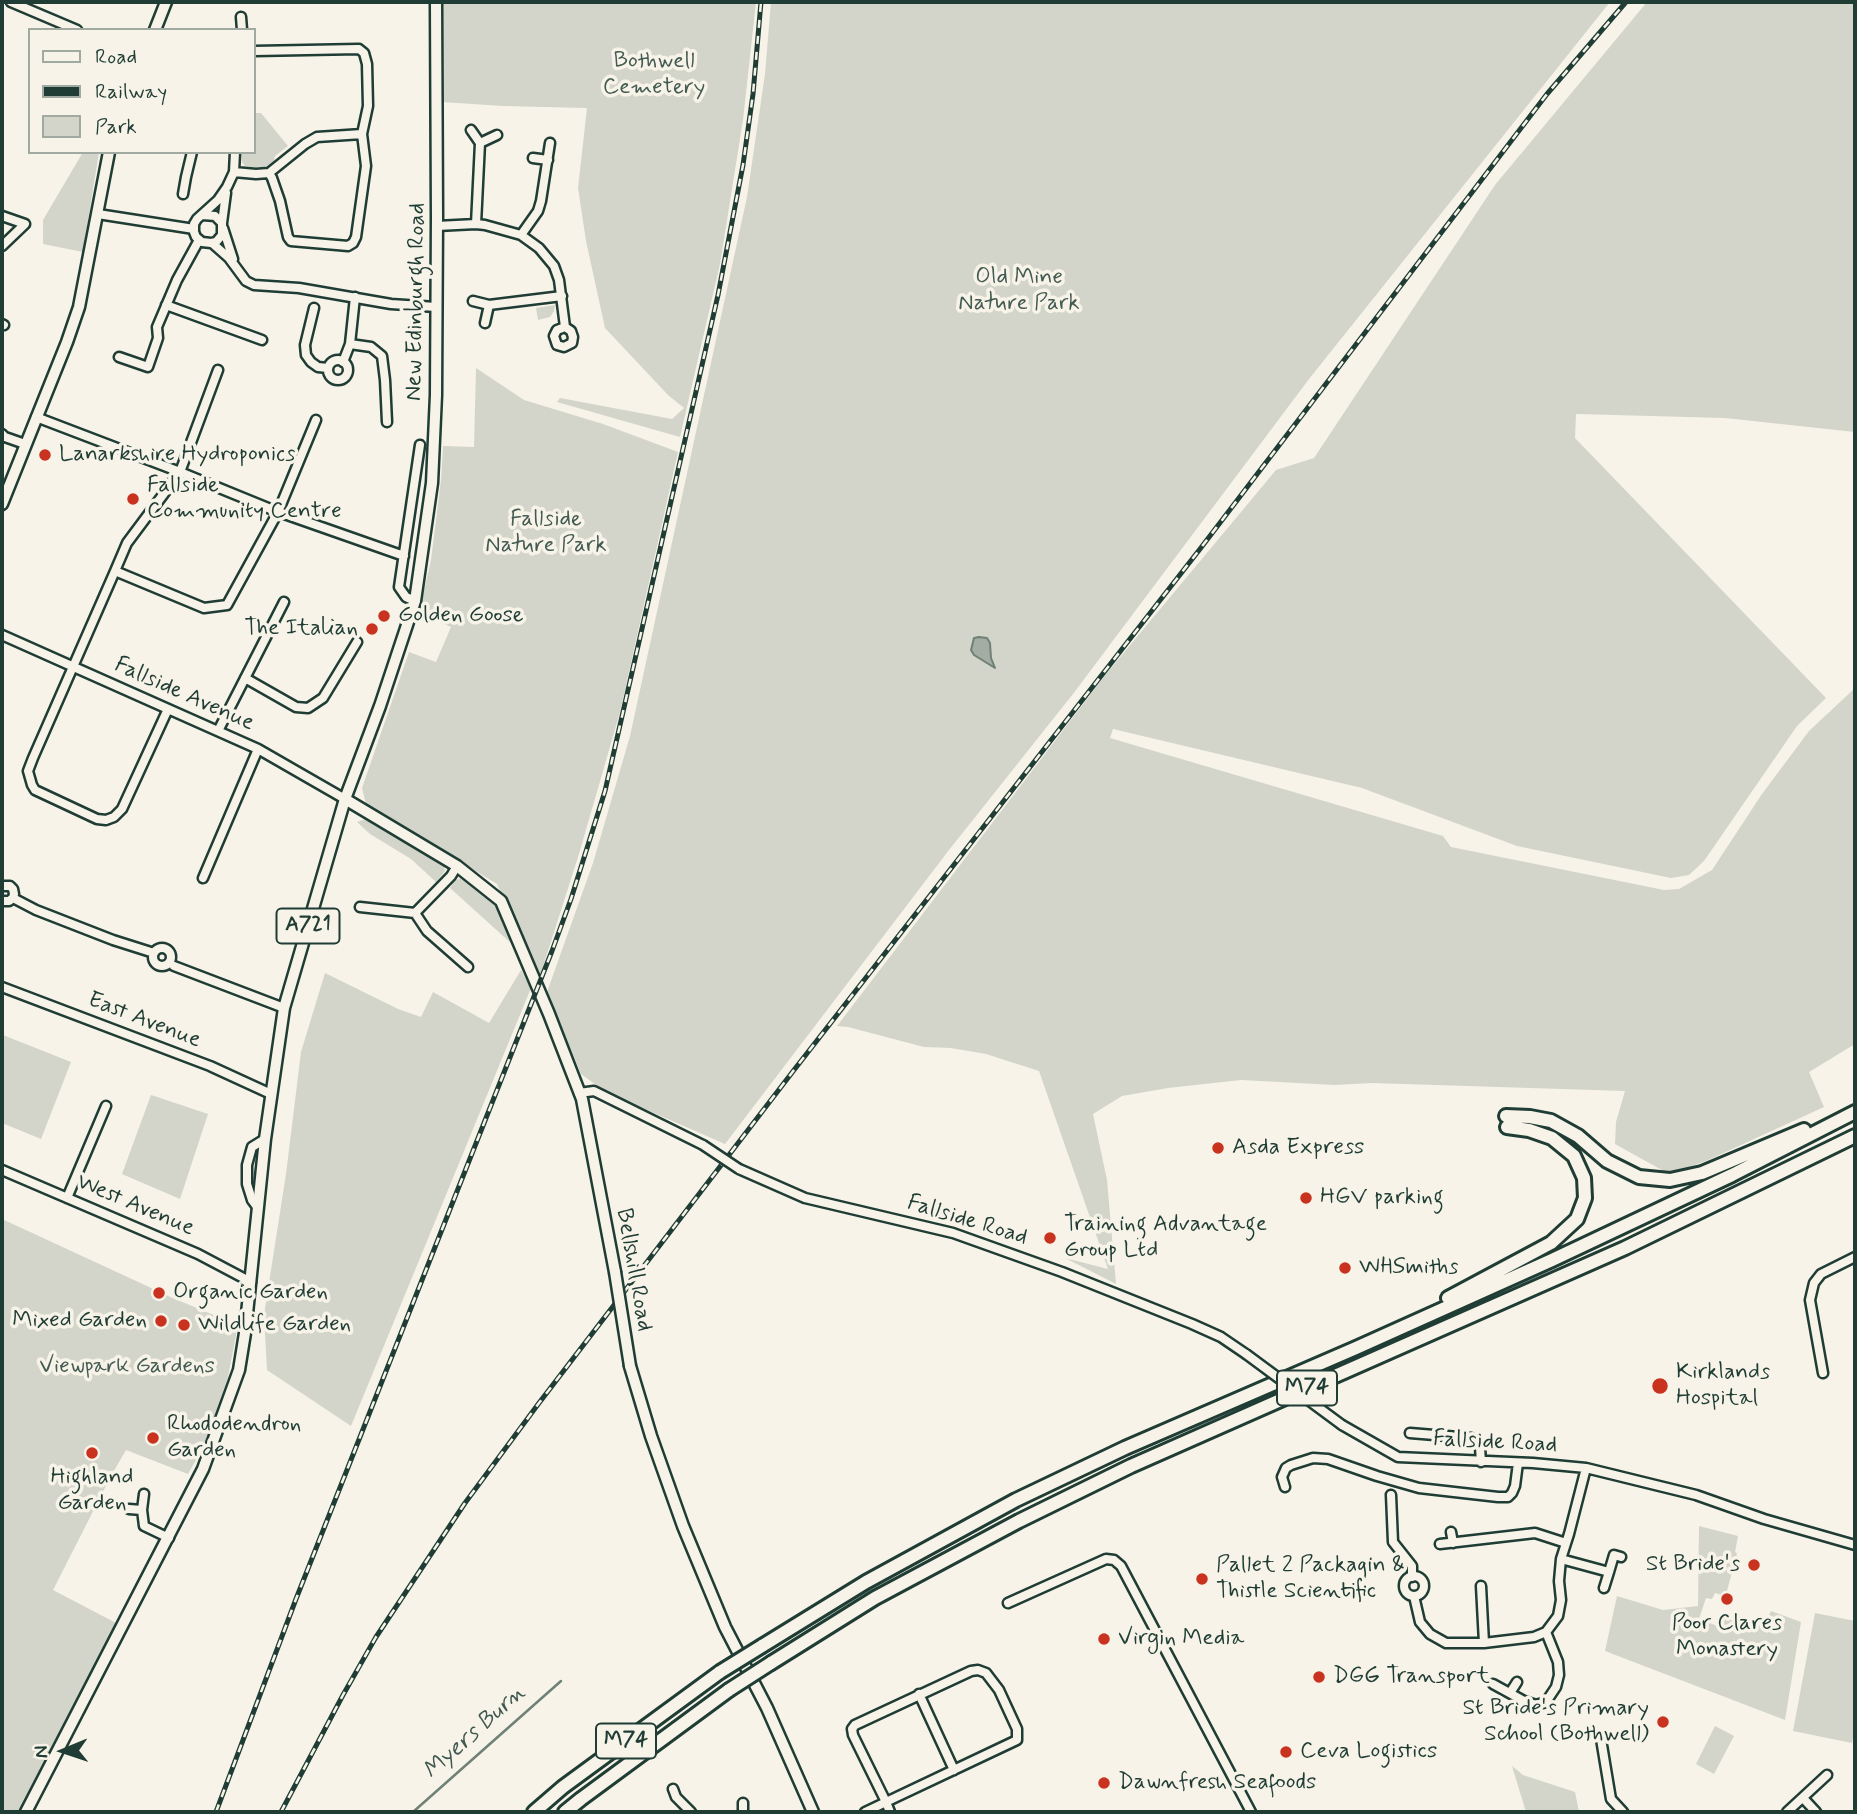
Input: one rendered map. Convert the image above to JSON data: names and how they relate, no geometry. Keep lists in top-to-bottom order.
{
  "streets": {
    "highway": ["M74"],
    "main road": ["New Edinburgh Road", "A721", "Bellshill Road"],
    "street": [
      "Fallside Avenue",
      "East Avenue",
      "West Avenue",
      "Fallside Road"
    ]
  },
  "crossings": [
    ["New Edinburgh Road", "Fallside Avenue"],
    ["New Edinburgh Road", "East Avenue"],
    ["New Edinburgh Road", "West Avenue"],
    ["New Edinburgh Road", "Bellshill Road"],
    ["Fallside Avenue", "Bellshill Road"],
    ["Fallside Road", "Bellshill Road"]
  ],
  "water": ["Myers Burn"],
  "parks": [
    "Bothwell Cemetery",
    "Old Mine Nature Park",
    "Fallside Nature Park",
    "Viewpark Gardens"
  ],
  "places": [
    "Lanarkshire Hydroponics",
    "Fallside Community Centre",
    "Golden Goose",
    "The Italian",
    "Asda Express",
    "HGV parking",
    "Training Advantage Group Ltd",
    "WHSmiths",
    "Organic Garden",
    "Mixed Garden",
    "Wildlife Garden",
    "Kirklands Hospital",
    "Rhododendron Garden",
    "Highland Garden",
    "St Bride's",
    "Pallet 2 Packagin & Thistle Scientific",
    "Poor Clares Monastery",
    "Virgin Media",
    "DGG Transport",
    "St Bride's Primary School (Bothwell)",
    "Ceva Logistics",
    "Dawnfresh Seafoods"
  ],
  "legend": ["Road", "Railway", "Park"],
  "north": "left"
}
